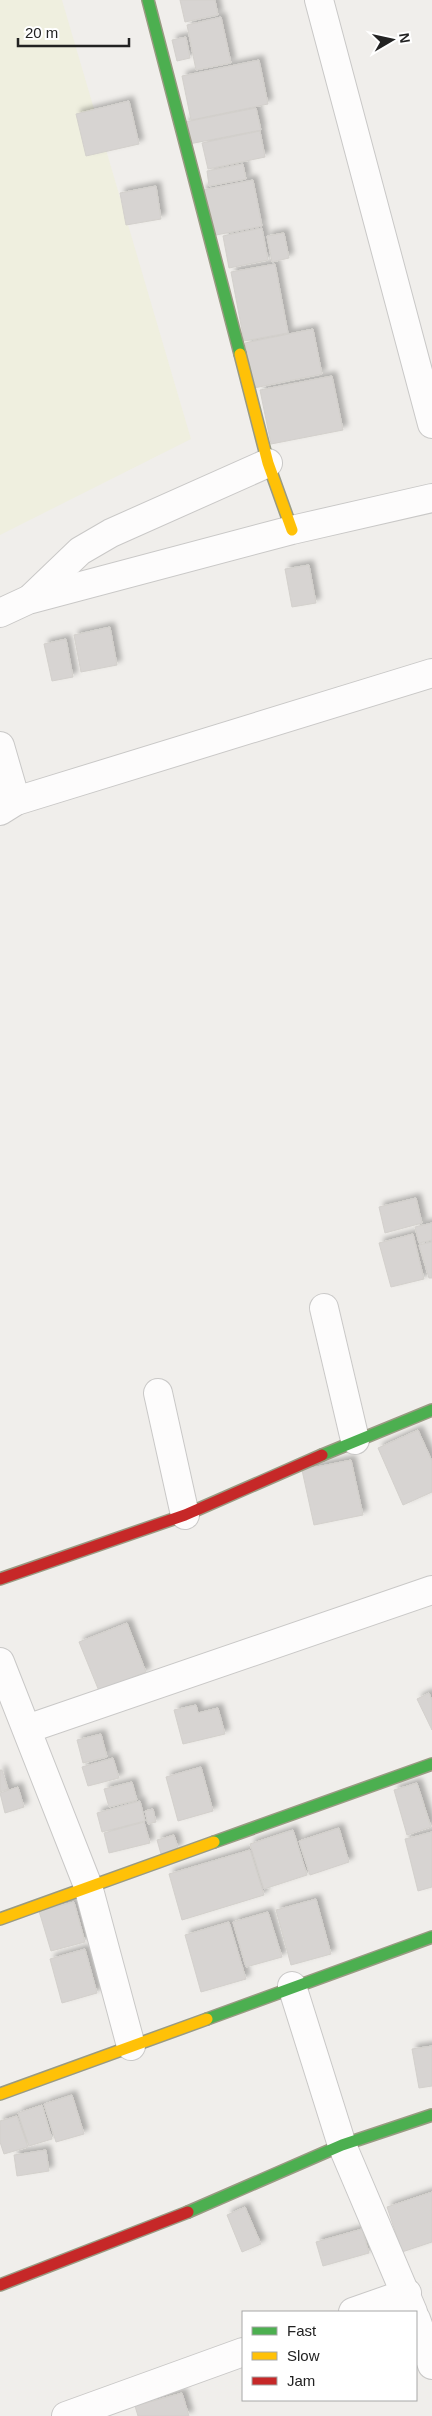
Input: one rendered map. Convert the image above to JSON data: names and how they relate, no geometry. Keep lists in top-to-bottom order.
{
  "legend": ["Fast", "Slow", "Jam"],
  "scale_bar": "20 m",
  "north": "right"
}
